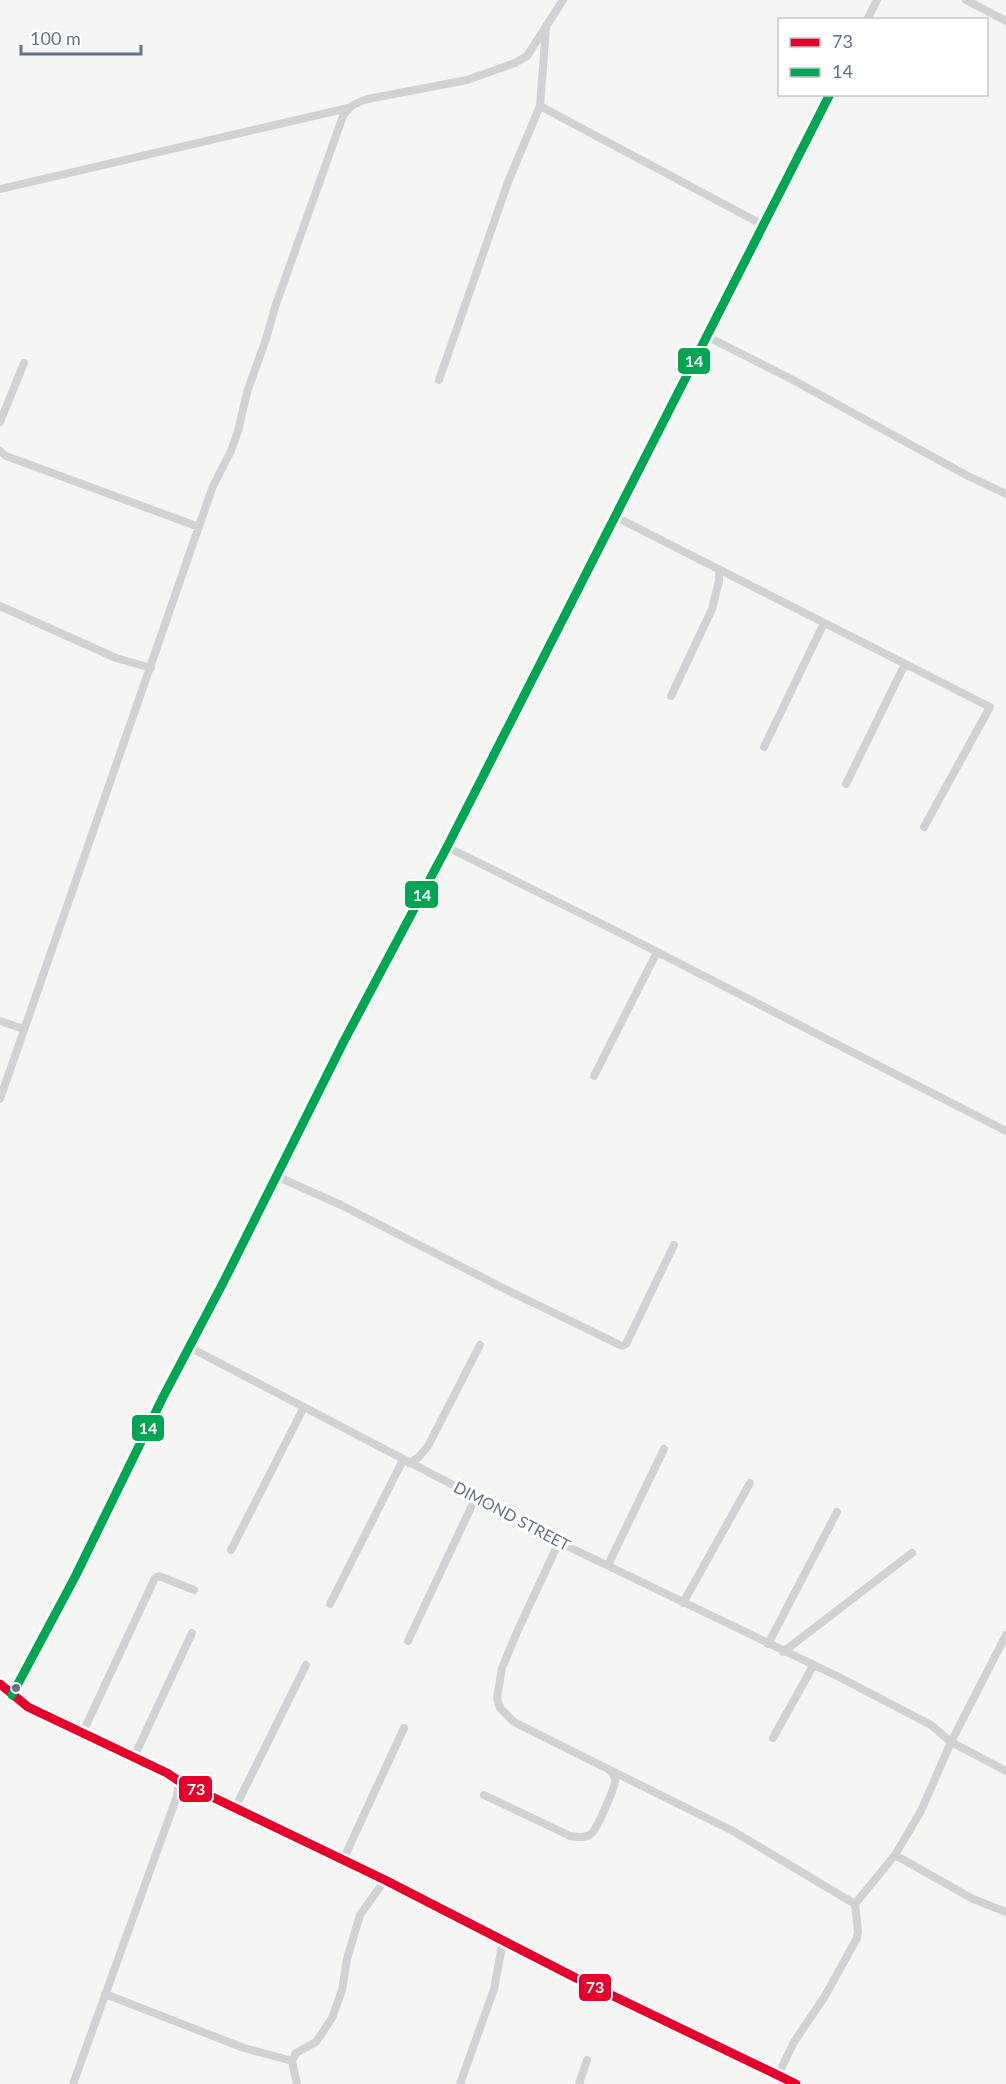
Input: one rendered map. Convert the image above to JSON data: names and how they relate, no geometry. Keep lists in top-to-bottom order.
{
  "streets": {
    "street": ["DIMOND STREET"]
  },
  "lines": ["transit line 14", "transit line 73"],
  "legend": ["73", "14"],
  "scale_bar": "100 m"
}
